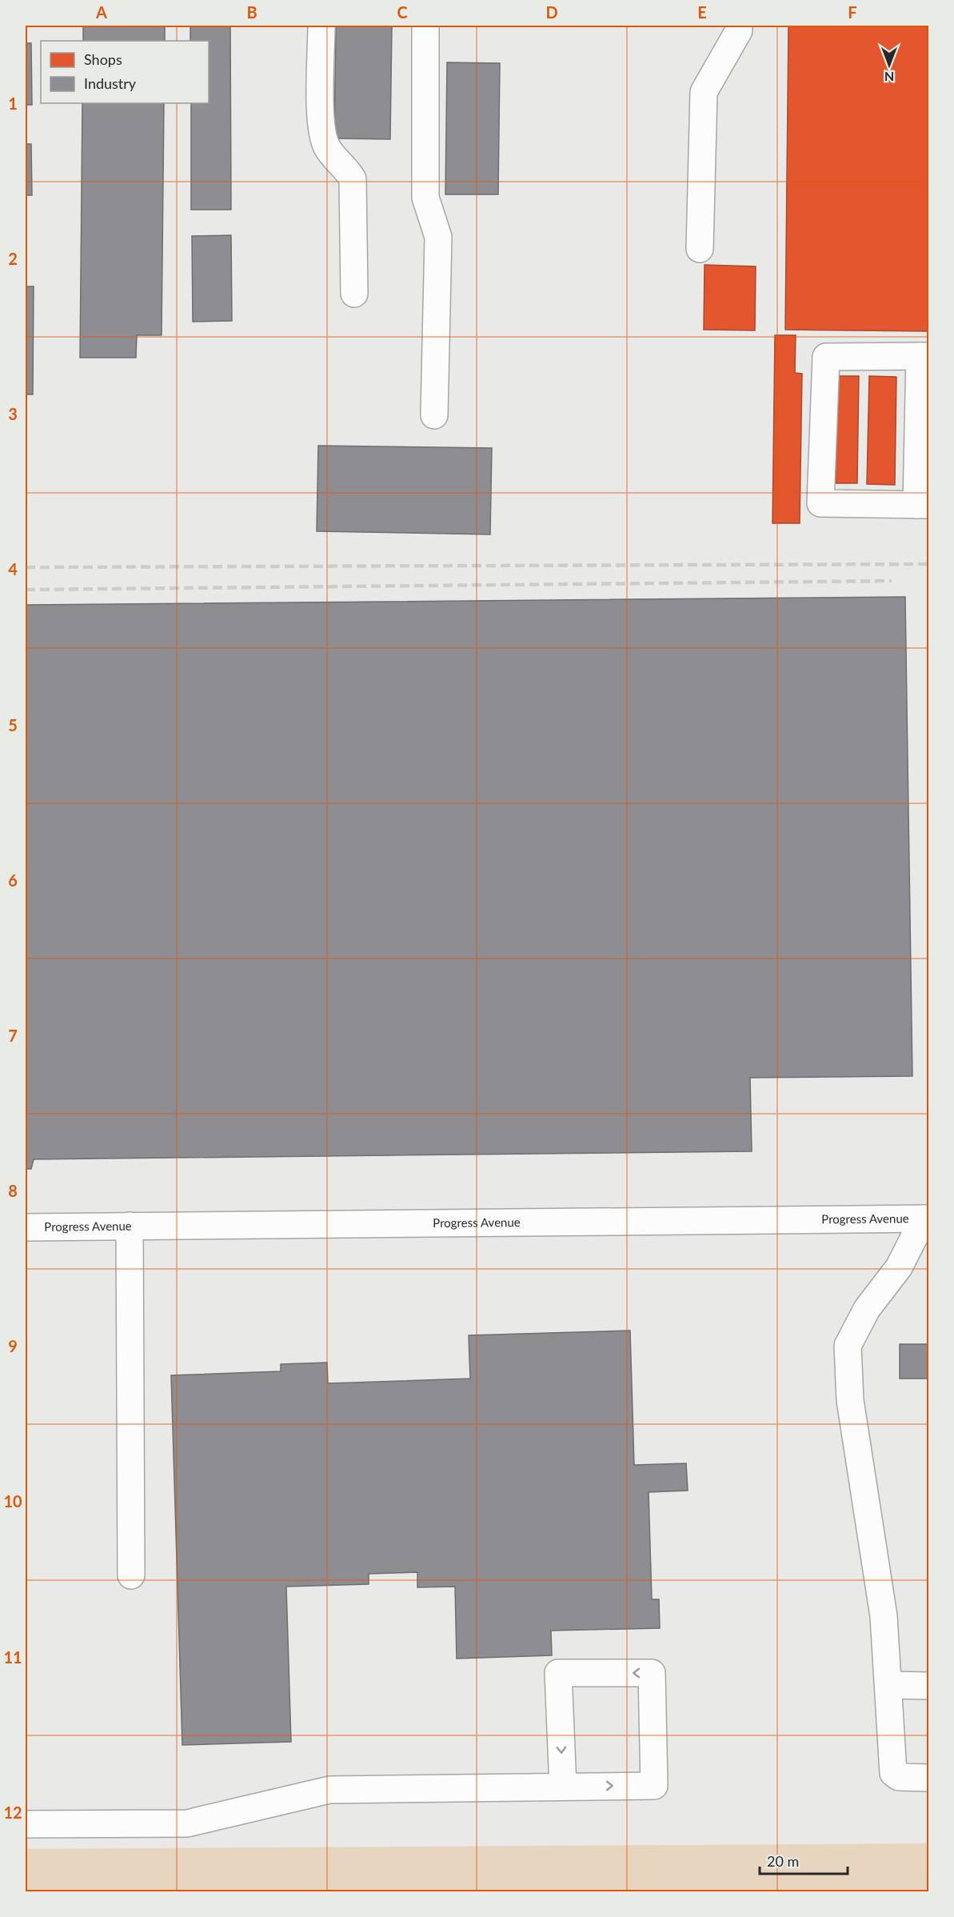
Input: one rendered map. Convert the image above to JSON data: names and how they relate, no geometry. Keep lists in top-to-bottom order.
{
  "streets": {
    "street": ["Progress Avenue"]
  },
  "legend": ["Shops", "Industry"],
  "scale_bar": "20 m",
  "north": "bottom",
  "grid": {
    "columns": [
      "A",
      "B",
      "C",
      "D",
      "E",
      "F"
    ],
    "rows": [
      "1",
      "2",
      "3",
      "4",
      "5",
      "6",
      "7",
      "8",
      "9",
      "10",
      "11",
      "12"
    ]
  }
}
